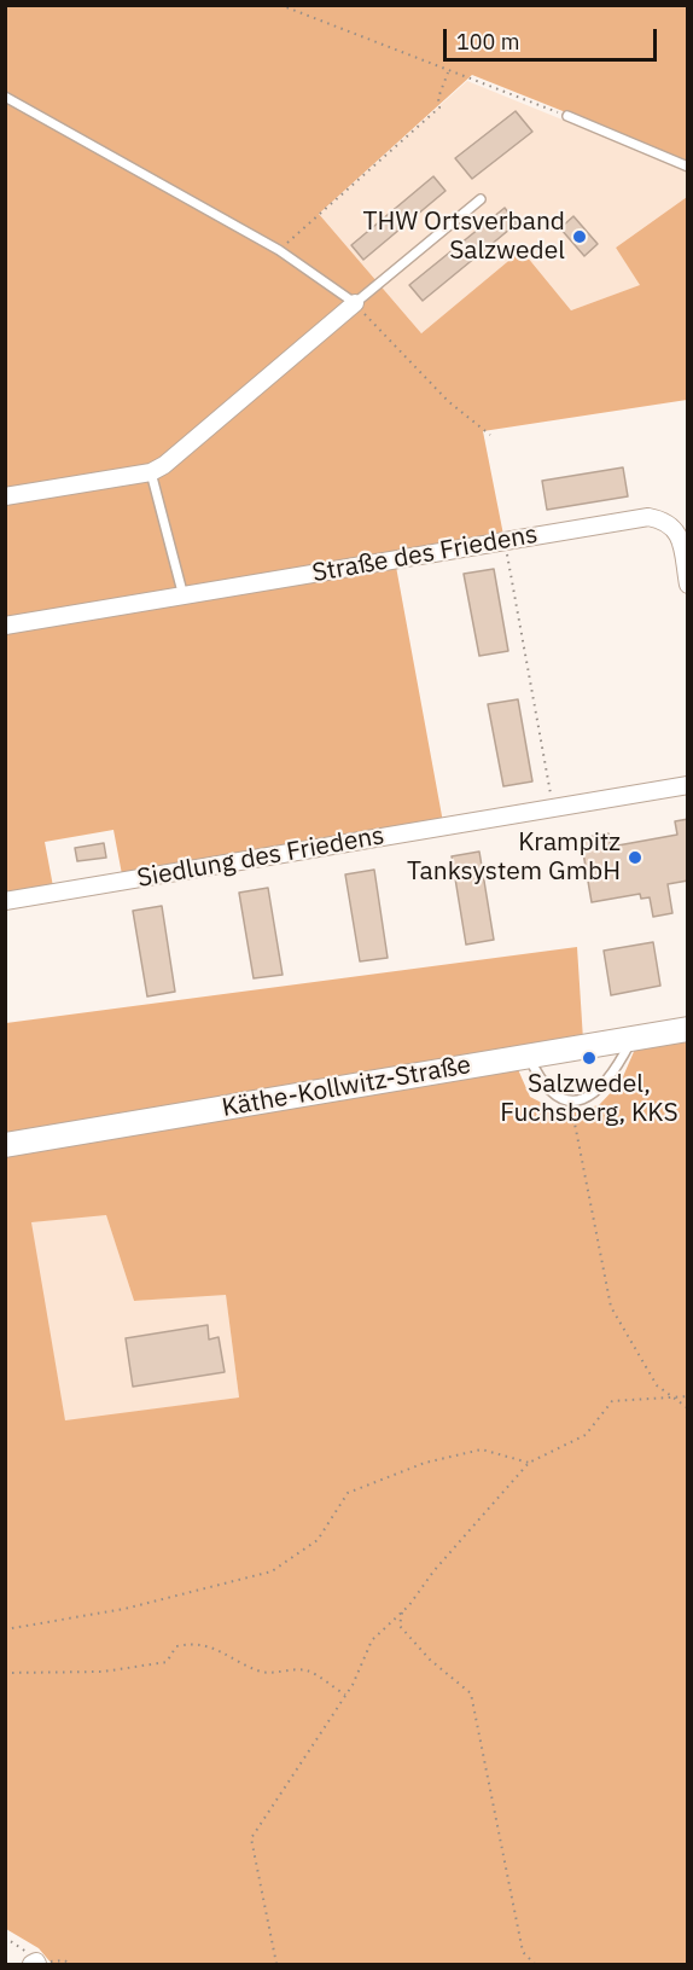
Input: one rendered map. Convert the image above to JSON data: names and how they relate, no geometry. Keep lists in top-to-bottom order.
{
  "streets": {
    "main road": ["Käthe-Kollwitz-Straße"],
    "street": ["Straße des Friedens", "Siedlung des Friedens"]
  },
  "places": ["THW Ortsverband Salzwedel", "Krampitz Tanksystem GmbH", "Salzwedel, Fuchsberg, KKS"],
  "scale_bar": "100 m"
}
